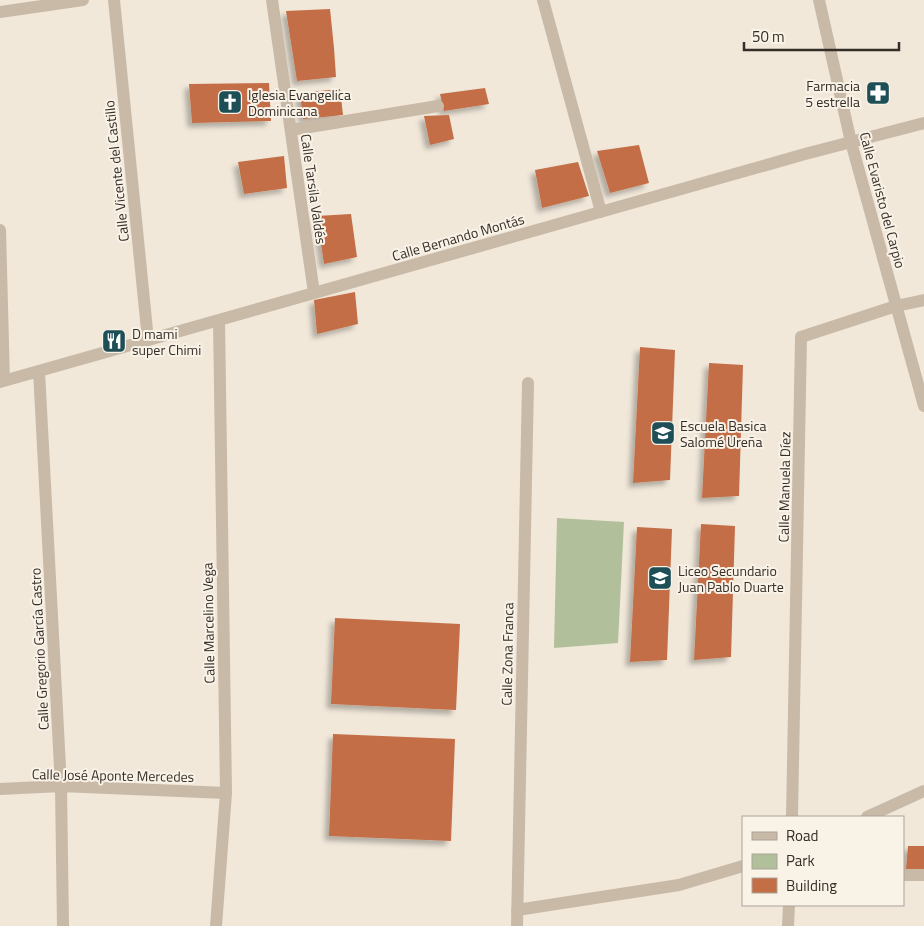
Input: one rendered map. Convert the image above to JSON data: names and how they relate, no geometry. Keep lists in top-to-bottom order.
{
  "streets": {
    "street": [
      "Calle Vicente del Castillo",
      "Calle Tarsila Valdés",
      "Calle Evaristo del Carpio",
      "Calle Bernando Montás",
      "Calle Manuela Díez",
      "Calle Marcelino Vega",
      "Calle Gregorio García Castro",
      "Calle Zona Franca",
      "Calle José Aponte Mercedes"
    ]
  },
  "crossings": [
    ["Calle Vicente del Castillo", "Calle Bernando Montás"],
    ["Calle Tarsila Valdés", "Calle Bernando Montás"],
    ["Calle Evaristo del Carpio", "Calle Bernando Montás"],
    ["Calle Evaristo del Carpio", "Calle Manuela Díez"],
    ["Calle Bernando Montás", "Calle Marcelino Vega"],
    ["Calle Bernando Montás", "Calle Gregorio García Castro"],
    ["Calle Marcelino Vega", "Calle José Aponte Mercedes"],
    ["Calle Gregorio García Castro", "Calle José Aponte Mercedes"]
  ],
  "places": {
    "pharmacy": ["Farmacia 5 estrella"],
    "church": ["Iglesia Evangelica Dominicana"],
    "restaurant": ["D mami super Chimi"],
    "school or university": ["Escuela Basica Salomé Ureña", "Liceo Secundario Juan Pablo Duarte"]
  },
  "legend": ["Road", "Park", "Building"],
  "scale_bar": "50 m"
}
